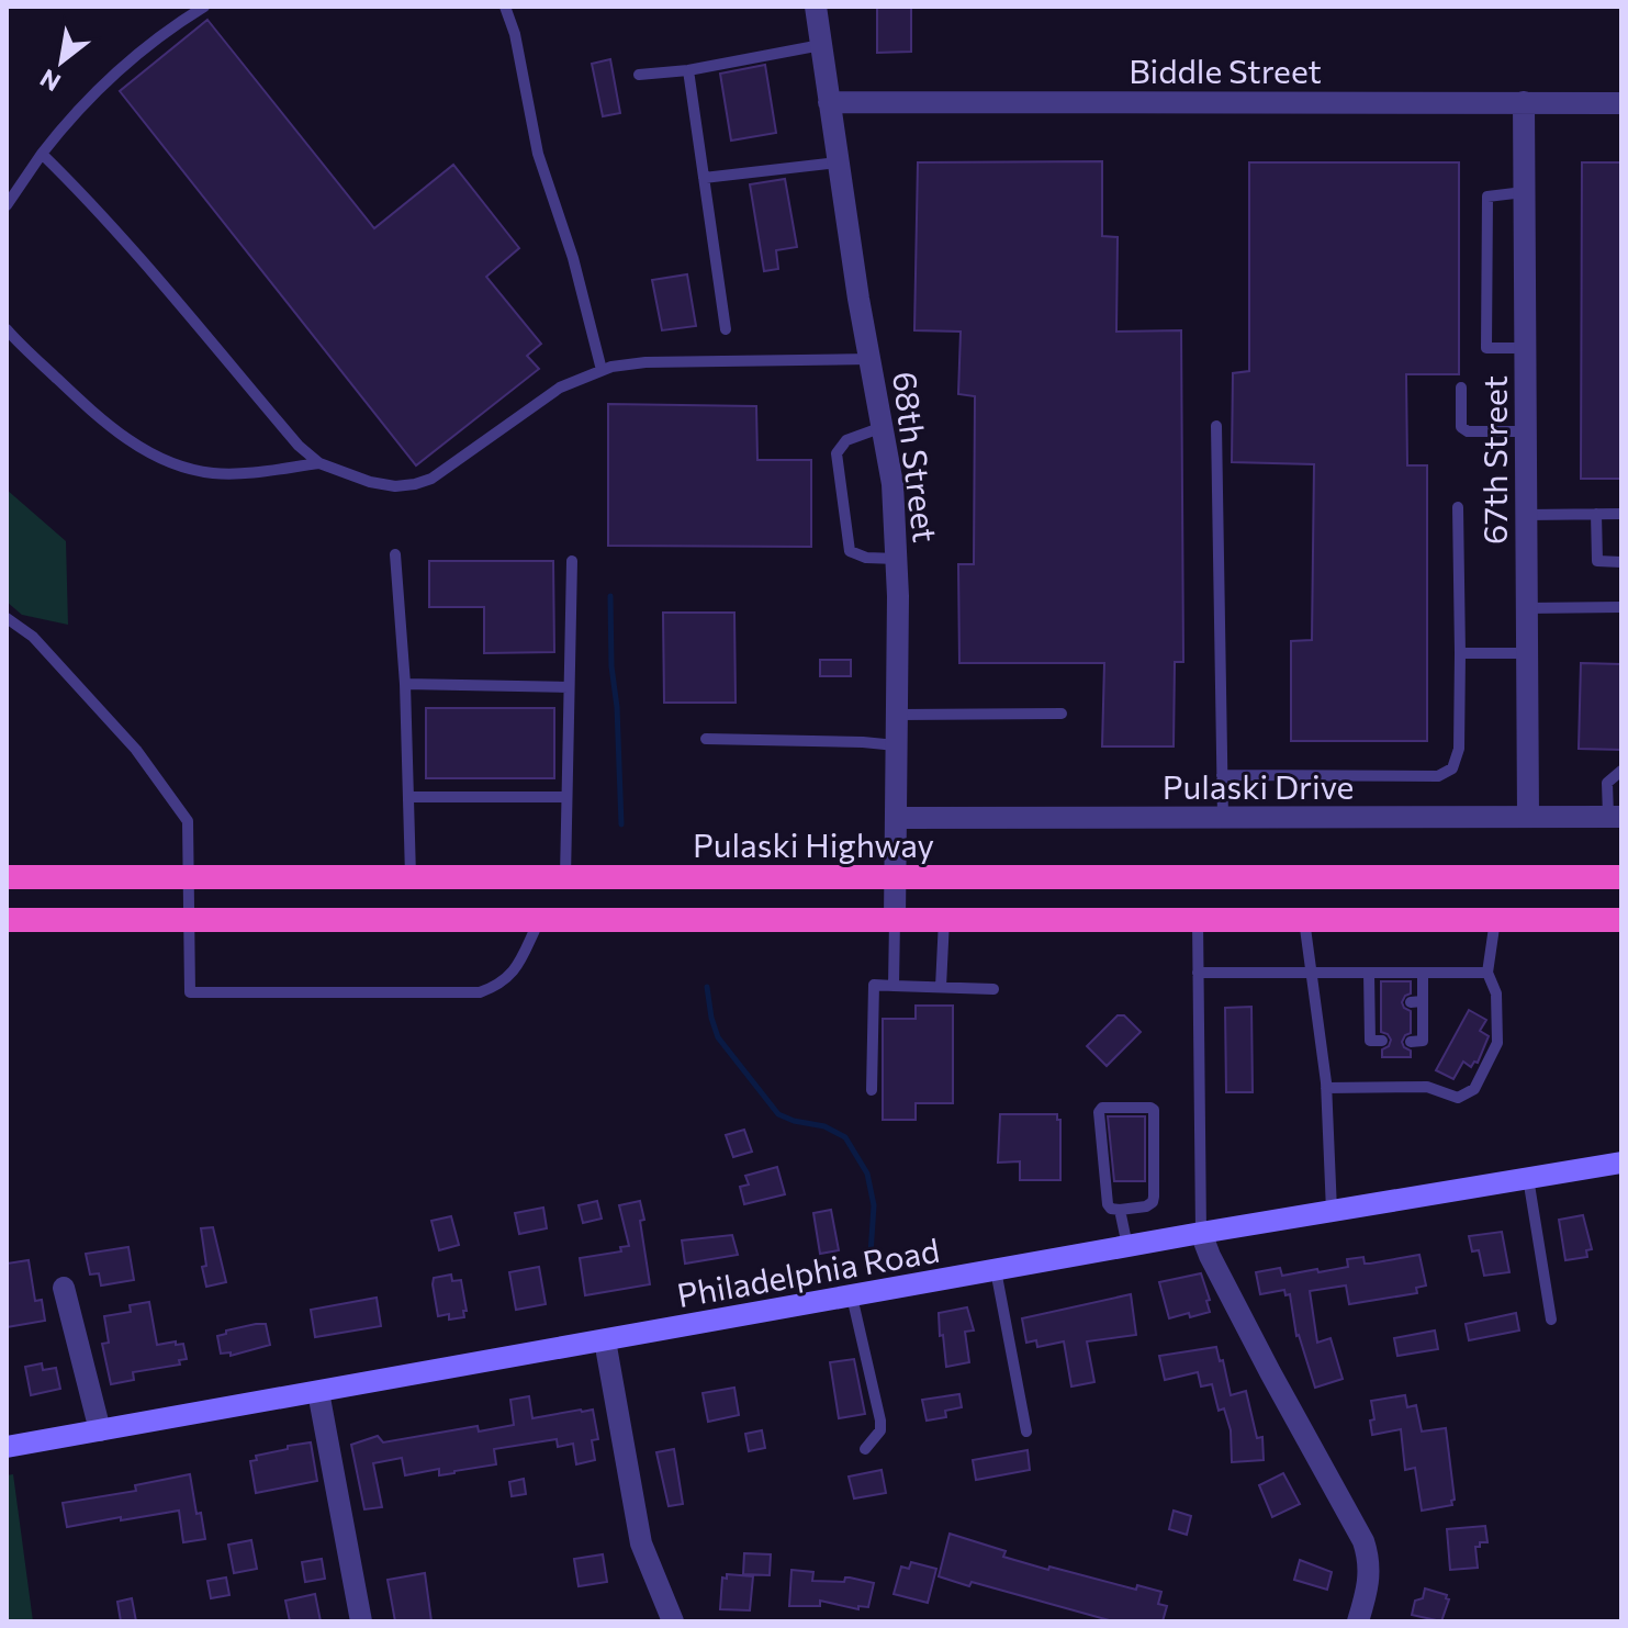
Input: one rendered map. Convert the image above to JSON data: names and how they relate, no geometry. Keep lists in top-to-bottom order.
{
  "streets": {
    "highway": ["Pulaski Highway"],
    "main road": ["Philadelphia Road"],
    "street": [
      "Biddle Street",
      "68th Street",
      "67th Street",
      "Pulaski Drive"
    ]
  },
  "crossings": [
    ["Biddle Street", "68th Street"],
    ["Biddle Street", "67th Street"],
    ["68th Street", "Pulaski Drive"],
    ["68th Street", "Pulaski Highway"],
    ["67th Street", "Pulaski Drive"]
  ],
  "north": "bottom left"
}
